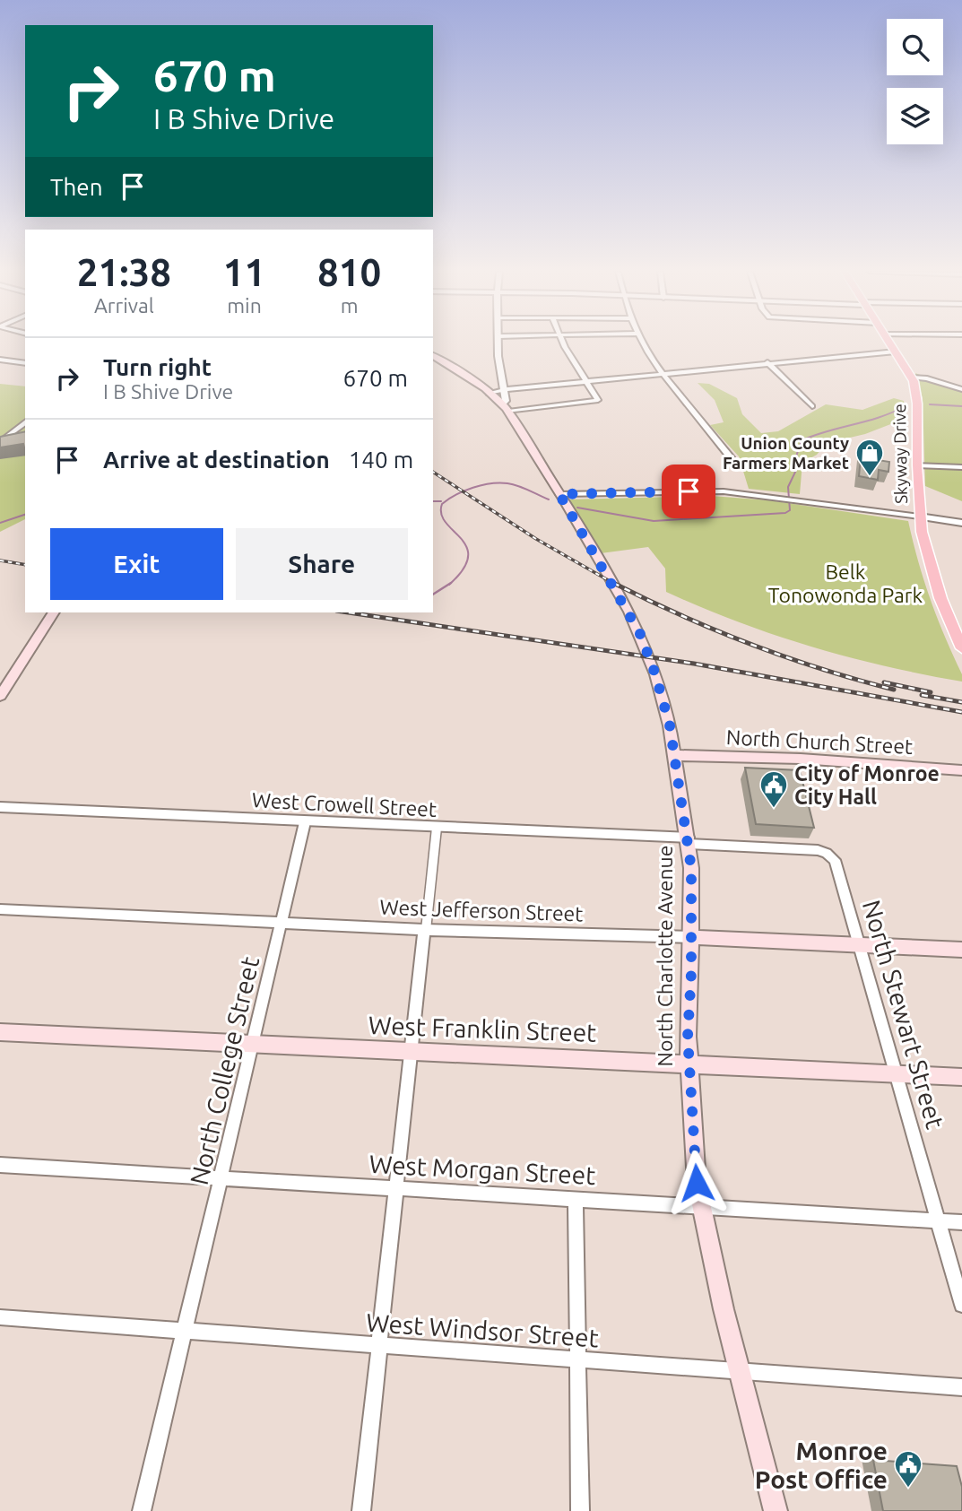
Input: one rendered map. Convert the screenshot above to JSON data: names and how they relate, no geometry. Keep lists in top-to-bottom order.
{
  "streets": {
    "main road": [
      "Skyway Drive",
      "North Church Street",
      "West Jefferson Street",
      "North Charlotte Avenue",
      "West Franklin Street"
    ],
    "street": [
      "West Crowell Street",
      "North Stewart Street",
      "North College Street",
      "West Morgan Street",
      "West Windsor Street"
    ]
  },
  "crossings": [
    ["North Church Street", "North Charlotte Avenue"],
    ["West Crowell Street", "North Charlotte Avenue"],
    ["West Crowell Street", "North Stewart Street"],
    ["West Crowell Street", "North College Street"],
    ["West Jefferson Street", "North Charlotte Avenue"],
    ["West Jefferson Street", "North Stewart Street"],
    ["West Jefferson Street", "North College Street"],
    ["North Charlotte Avenue", "West Franklin Street"],
    ["North Charlotte Avenue", "West Morgan Street"],
    ["North Charlotte Avenue", "West Windsor Street"],
    ["North Stewart Street", "West Franklin Street"],
    ["North Stewart Street", "West Morgan Street"],
    ["West Franklin Street", "North College Street"],
    ["North College Street", "West Morgan Street"],
    ["North College Street", "West Windsor Street"]
  ],
  "parks": ["Belk Tonowonda Park"],
  "places": {
    "shop": ["Union County Farmers Market"],
    "public building": ["City of Monroe City Hall", "Monroe Post Office"]
  },
  "page": {
    "turn": ["670 m", "I B Shive Drive"],
    "then": "Then",
    "eta": [
      "21:38",
      "Arrival",
      "11",
      "min",
      "810",
      "m"
    ],
    "list": [
      {
        "name": "Turn right",
        "note": "I B Shive Drive",
        "value": "670 m"
      },
      {
        "name": "Arrive at destination",
        "value": "140 m"
      }
    ],
    "buttons": ["Exit", "Share"]
  }
}
